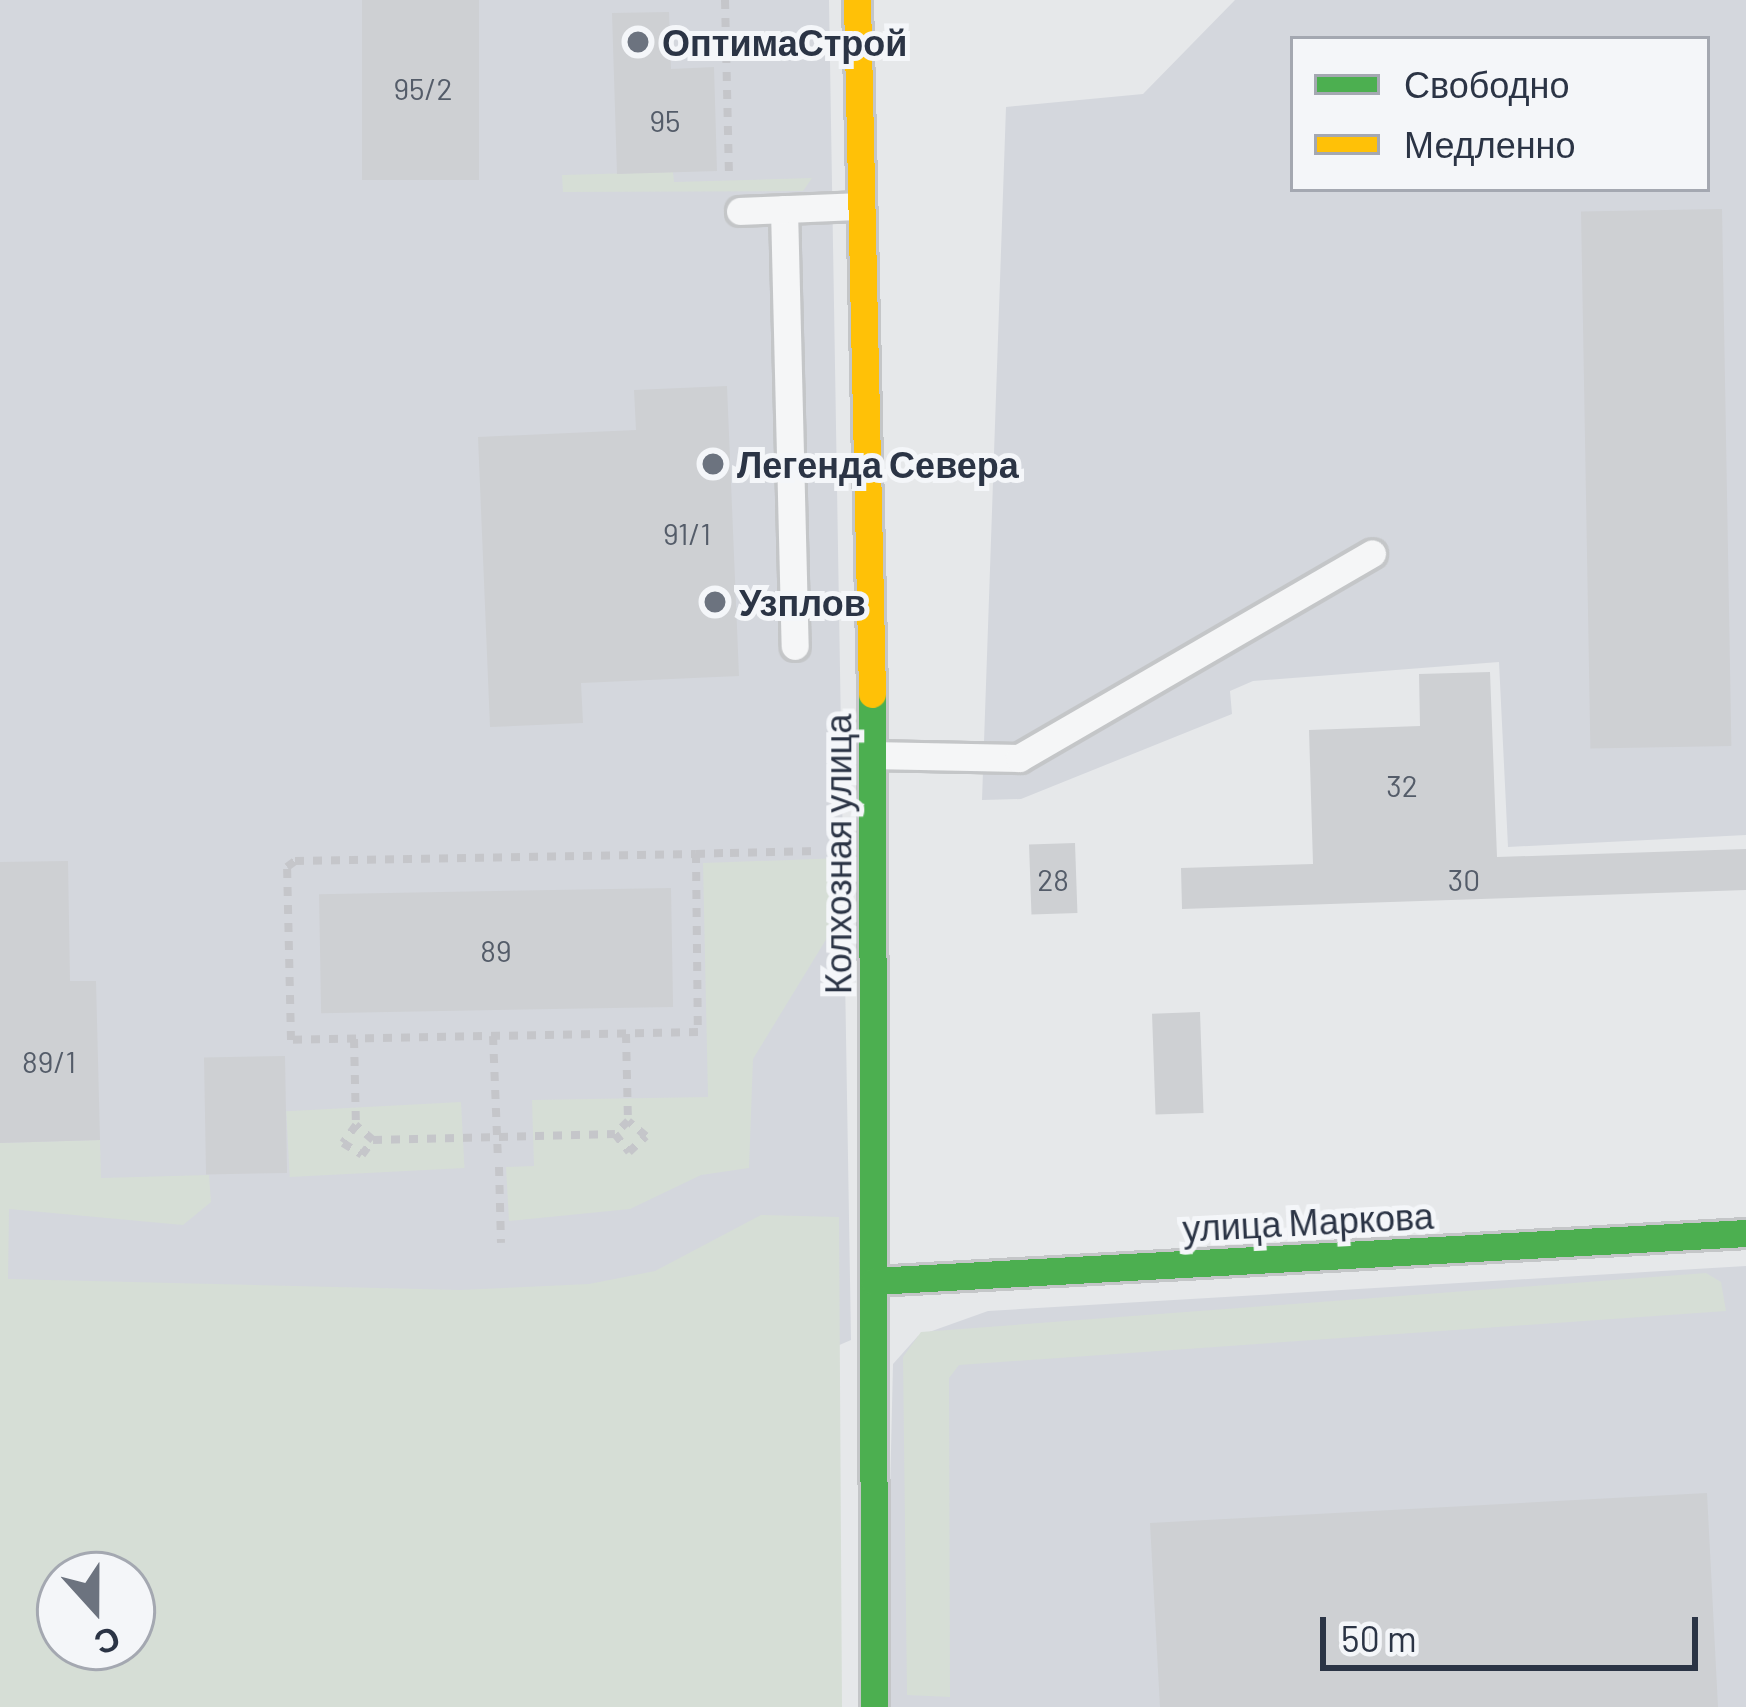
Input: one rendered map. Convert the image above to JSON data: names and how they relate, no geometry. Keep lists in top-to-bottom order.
{
  "streets": {
    "street": ["Колхозная улица", "улица Маркова"]
  },
  "crossings": [
    ["Колхозная улица", "улица Маркова"]
  ],
  "places": ["ОптимаСтрой", "Легенда Севера", "Узплов"],
  "house_numbers": [
    "95/2",
    "95",
    "91/1",
    "32",
    "28",
    "30",
    "89",
    "89/1"
  ],
  "legend": ["Свободно", "Медленно"],
  "scale_bar": "50 m",
  "north": "bottom"
}
